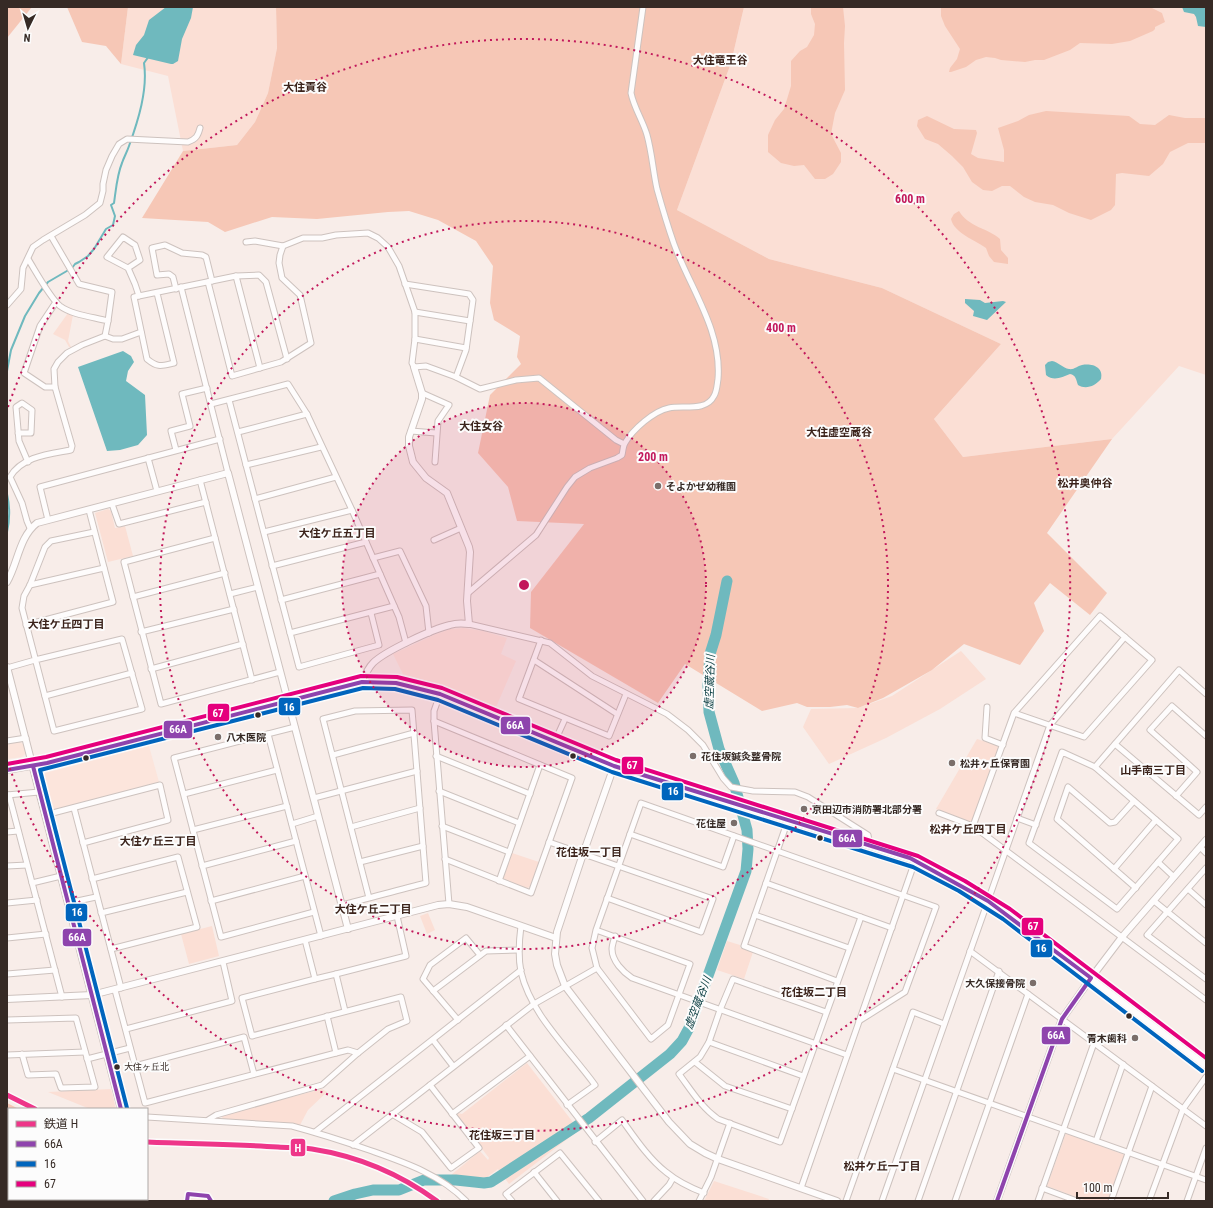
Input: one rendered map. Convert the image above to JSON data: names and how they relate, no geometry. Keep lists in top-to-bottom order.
{
  "districts": [
    "大住竜王谷",
    "大住責谷",
    "大住女谷",
    "大住虚空蔵谷",
    "松井奥仲谷",
    "大住ケ丘五丁目",
    "大住ケ丘四丁目",
    "山手南三丁目",
    "松井ケ丘四丁目",
    "大住ケ丘三丁目",
    "花住坂一丁目",
    "大住ケ丘二丁目",
    "花住坂二丁目",
    "花住坂三丁目",
    "松井ケ丘一丁目"
  ],
  "water": ["虚空蔵谷川"],
  "places": [
    "そよかぜ幼稚園",
    "八木医院",
    "花住坂鍼灸整骨院",
    "松井ヶ丘保育園",
    "京田辺市消防署北部分署",
    "花住屋",
    "大久保接骨院",
    "青木歯科",
    "大住ヶ丘北"
  ],
  "lines": [
    "transit line 67",
    "transit line 66A",
    "transit line 16",
    "rail line H"
  ],
  "legend": [
    "鉄道 H",
    "66A",
    "16",
    "67"
  ],
  "scale_bar": "100 m",
  "north": "bottom",
  "rings": ["600 m", "400 m", "200 m"]
}
